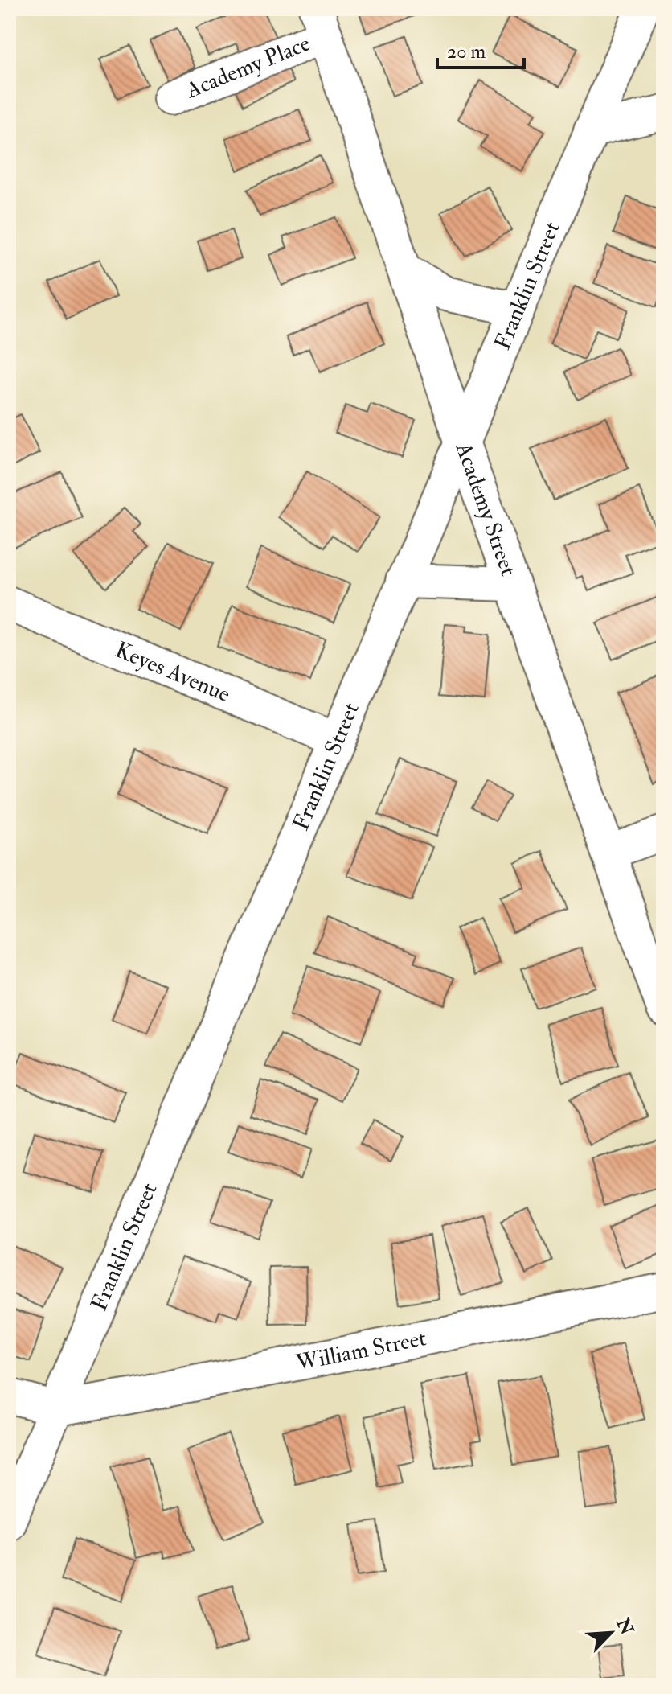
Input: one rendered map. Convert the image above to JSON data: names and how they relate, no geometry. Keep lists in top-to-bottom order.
{
  "streets": {
    "street": [
      "Academy Place",
      "Franklin Street",
      "Academy Street",
      "Keyes Avenue",
      "William Street"
    ]
  },
  "crossings": [
    ["Academy Place", "Academy Street"],
    ["Franklin Street", "Academy Street"],
    ["Franklin Street", "Keyes Avenue"],
    ["Franklin Street", "William Street"]
  ],
  "scale_bar": "20 m",
  "north": "top right"
}
